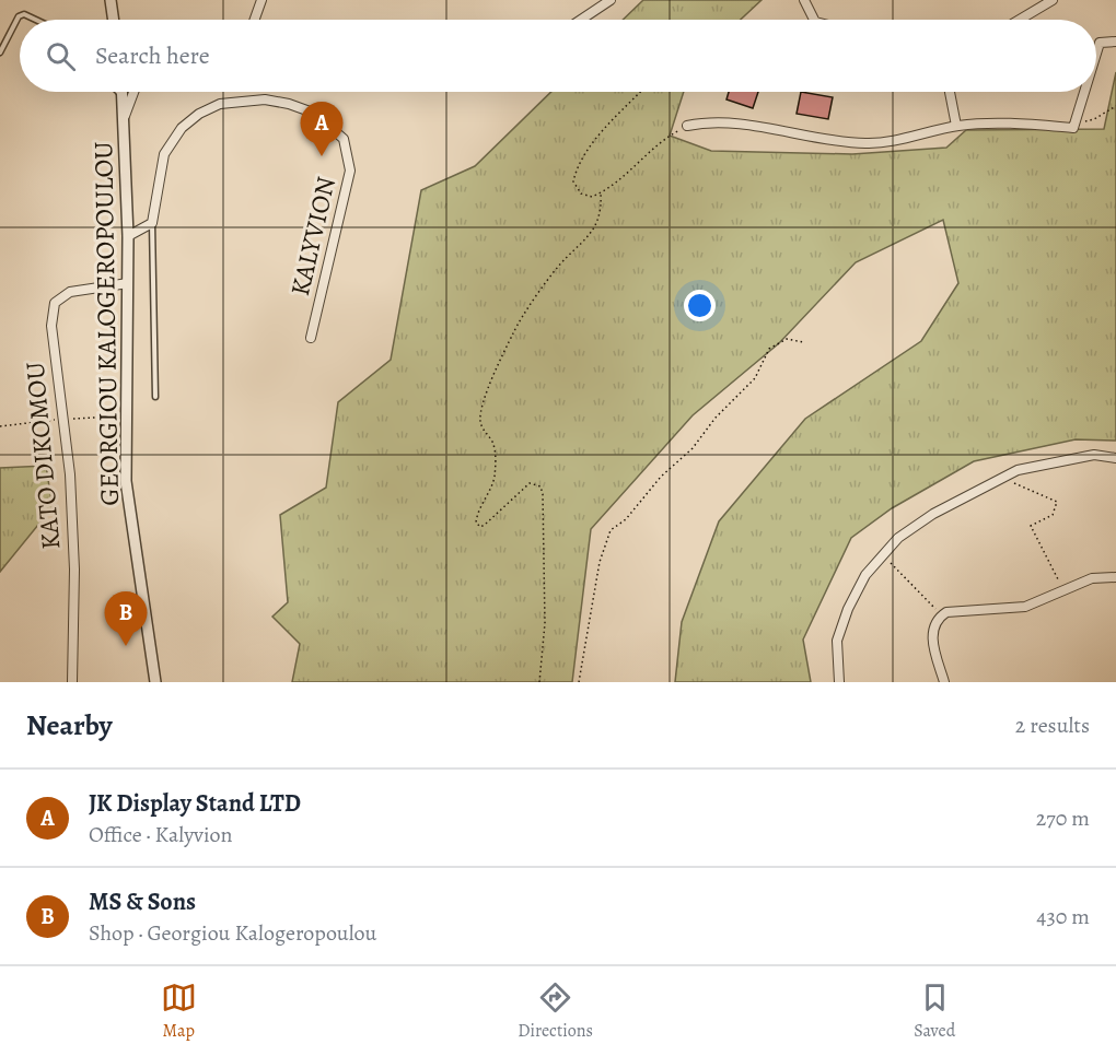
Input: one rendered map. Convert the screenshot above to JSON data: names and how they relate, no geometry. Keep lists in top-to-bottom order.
{
  "streets": {
    "street": ["KALYVION", "GEORGIOU KALOGEROPOULOU", "KATO DIKOMOU"]
  },
  "crossings": [
    ["GEORGIOU KALOGEROPOULOU", "KATO DIKOMOU"]
  ],
  "page": {
    "search": "Search here",
    "pins": ["A", "B"],
    "heading": ["Nearby", "2 results"],
    "list": [
      {
        "mark": "A",
        "name": "JK Display Stand LTD",
        "note": "Office · Kalyvion",
        "value": "270 m"
      },
      {
        "mark": "B",
        "name": "MS & Sons",
        "note": "Shop · Georgiou Kalogeropoulou",
        "value": "430 m"
      }
    ],
    "nav": ["Map", "Directions", "Saved"]
  }
}
